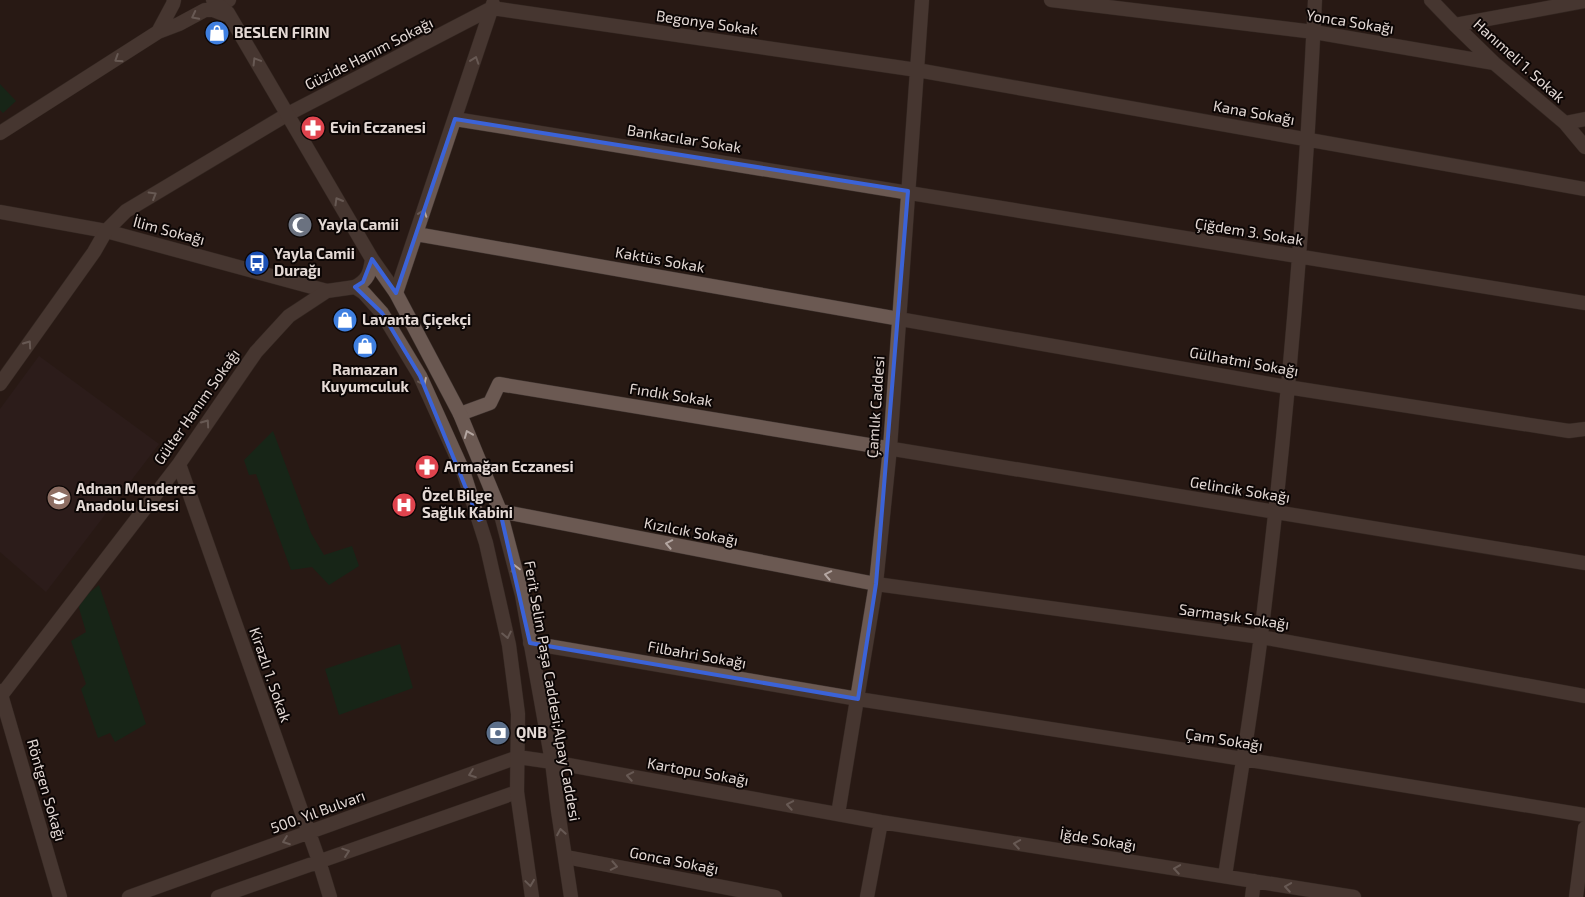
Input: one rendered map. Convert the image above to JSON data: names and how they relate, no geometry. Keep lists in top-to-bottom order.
{
  "streets": {
    "street": [
      "Yonca Sokağı",
      "Begonya Sokak",
      "Güzide Hanım Sokağı",
      "Hanımeli 1. Sokak",
      "Kana Sokağı",
      "Bankacılar Sokak",
      "İlim Sokağı",
      "Çiğdem 3. Sokak",
      "Kaktüs Sokak",
      "Gülhatmi Sokağı",
      "Fındık Sokak",
      "Gülter Hanım Sokağı",
      "Çamlık Caddesi",
      "Gelincik Sokağı",
      "Kızılcık Sokağı",
      "Sarmaşık Sokağı",
      "Filbahri Sokağı",
      "Kirazlı 1. Sokak",
      "Ferit Selim Paşa Caddesi;Alpay Caddesi",
      "Çam Sokağı",
      "Kartopu Sokağı",
      "Röntgen Sokağı",
      "500. Yıl Bulvarı",
      "İğde Sokağı",
      "Gonca Sokağı"
    ]
  },
  "crossings": [
    ["Yonca Sokağı", "Hanımeli 1. Sokak"],
    ["Begonya Sokak", "Güzide Hanım Sokağı"],
    ["Begonya Sokak", "Kana Sokağı"],
    ["Begonya Sokak", "Çamlık Caddesi"],
    ["Güzide Hanım Sokağı", "İlim Sokağı"],
    ["Güzide Hanım Sokağı", "Ferit Selim Paşa Caddesi;Alpay Caddesi"],
    ["Kana Sokağı", "Çamlık Caddesi"],
    ["Bankacılar Sokak", "Çiğdem 3. Sokak"],
    ["Bankacılar Sokak", "Çamlık Caddesi"],
    ["İlim Sokağı", "Gülter Hanım Sokağı"],
    ["Çiğdem 3. Sokak", "Çamlık Caddesi"],
    ["Kaktüs Sokak", "Gülhatmi Sokağı"],
    ["Kaktüs Sokak", "Çamlık Caddesi"],
    ["Gülhatmi Sokağı", "Çamlık Caddesi"],
    ["Fındık Sokak", "Çamlık Caddesi"],
    ["Fındık Sokak", "Gelincik Sokağı"],
    ["Fındık Sokak", "Ferit Selim Paşa Caddesi;Alpay Caddesi"],
    ["Gülter Hanım Sokağı", "Kirazlı 1. Sokak"],
    ["Gülter Hanım Sokağı", "Röntgen Sokağı"],
    ["Çamlık Caddesi", "Gelincik Sokağı"],
    ["Çamlık Caddesi", "Kızılcık Sokağı"],
    ["Çamlık Caddesi", "Sarmaşık Sokağı"],
    ["Çamlık Caddesi", "Filbahri Sokağı"],
    ["Çamlık Caddesi", "Çam Sokağı"],
    ["Çamlık Caddesi", "Kartopu Sokağı"],
    ["Çamlık Caddesi", "İğde Sokağı"],
    ["Kızılcık Sokağı", "Sarmaşık Sokağı"],
    ["Kızılcık Sokağı", "Ferit Selim Paşa Caddesi;Alpay Caddesi"],
    ["Filbahri Sokağı", "Ferit Selim Paşa Caddesi;Alpay Caddesi"],
    ["Filbahri Sokağı", "Çam Sokağı"],
    ["Kirazlı 1. Sokak", "500. Yıl Bulvarı"],
    ["Ferit Selim Paşa Caddesi;Alpay Caddesi", "Kartopu Sokağı"],
    ["Ferit Selim Paşa Caddesi;Alpay Caddesi", "Gonca Sokağı"],
    ["Kartopu Sokağı", "500. Yıl Bulvarı"],
    ["Kartopu Sokağı", "İğde Sokağı"]
  ],
  "one_way": [
    "Güzide Hanım Sokağı",
    "Gülter Hanım Sokağı",
    "Kızılcık Sokağı",
    "Kartopu Sokağı",
    "İğde Sokağı",
    "Gonca Sokağı"
  ],
  "places": {
    "shop": ["BESLEN FIRIN", "Lavanta Çiçekçi", "Ramazan Kuyumculuk"],
    "pharmacy": ["Evin Eczanesi", "Armağan Eczanesi"],
    "mosque": ["Yayla Camii"],
    "bus stop": ["Yayla Camii Durağı"],
    "school or university": ["Adnan Menderes Anadolu Lisesi"],
    "hospital": ["Özel Bilge Sağlık Kabini"],
    "bank": ["QNB"]
  }
}
